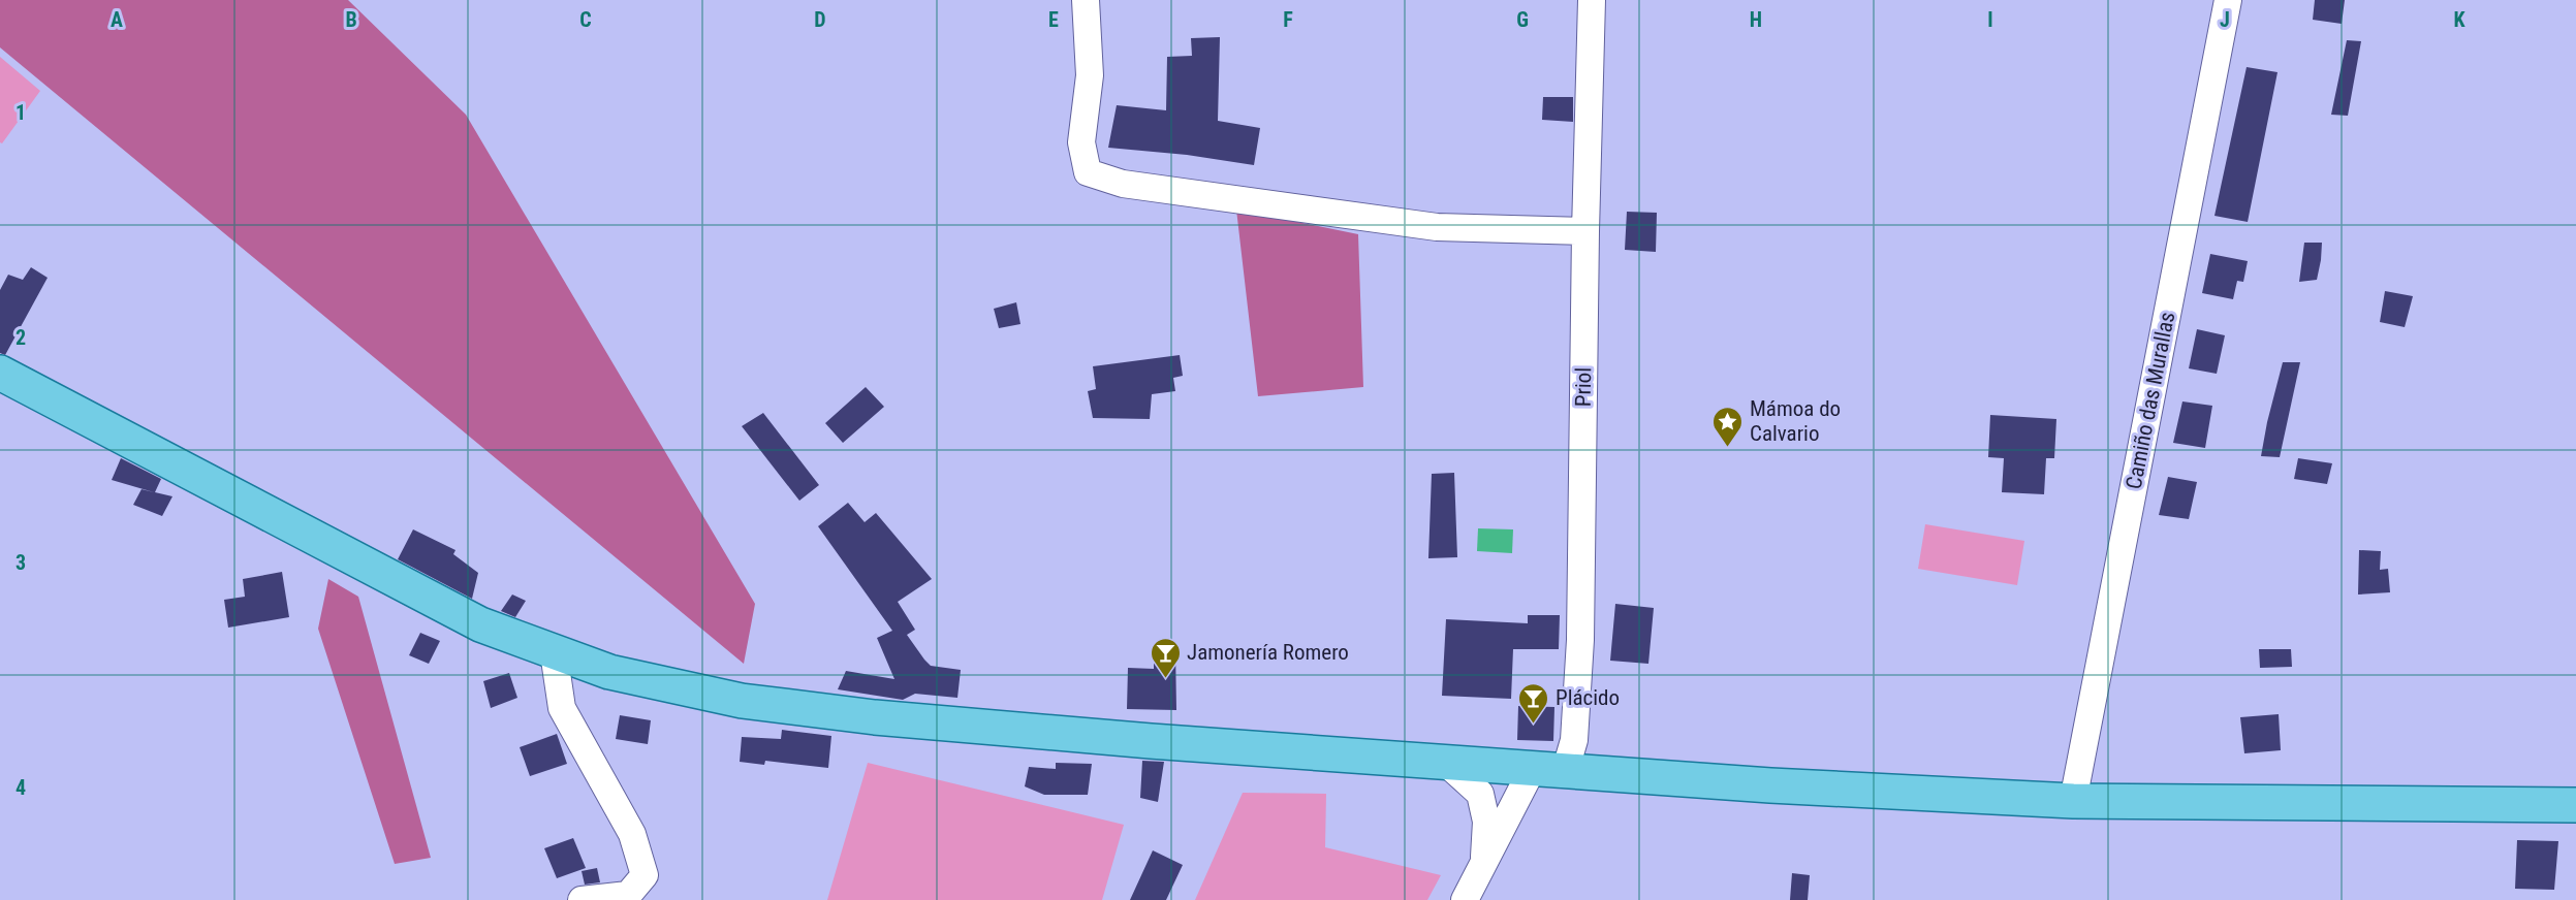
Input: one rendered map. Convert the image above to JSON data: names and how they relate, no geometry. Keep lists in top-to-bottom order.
{
  "streets": {
    "street": ["Priol", "Camiño das Murallas"]
  },
  "places": {
    "place": ["Mámoa do Calvario"],
    "bar": ["Jamonería Romero", "Plácido"]
  },
  "grid": {
    "columns": [
      "A",
      "B",
      "C",
      "D",
      "E",
      "F",
      "G",
      "H",
      "I",
      "J",
      "K"
    ],
    "rows": [
      "1",
      "2",
      "3",
      "4"
    ]
  }
}
